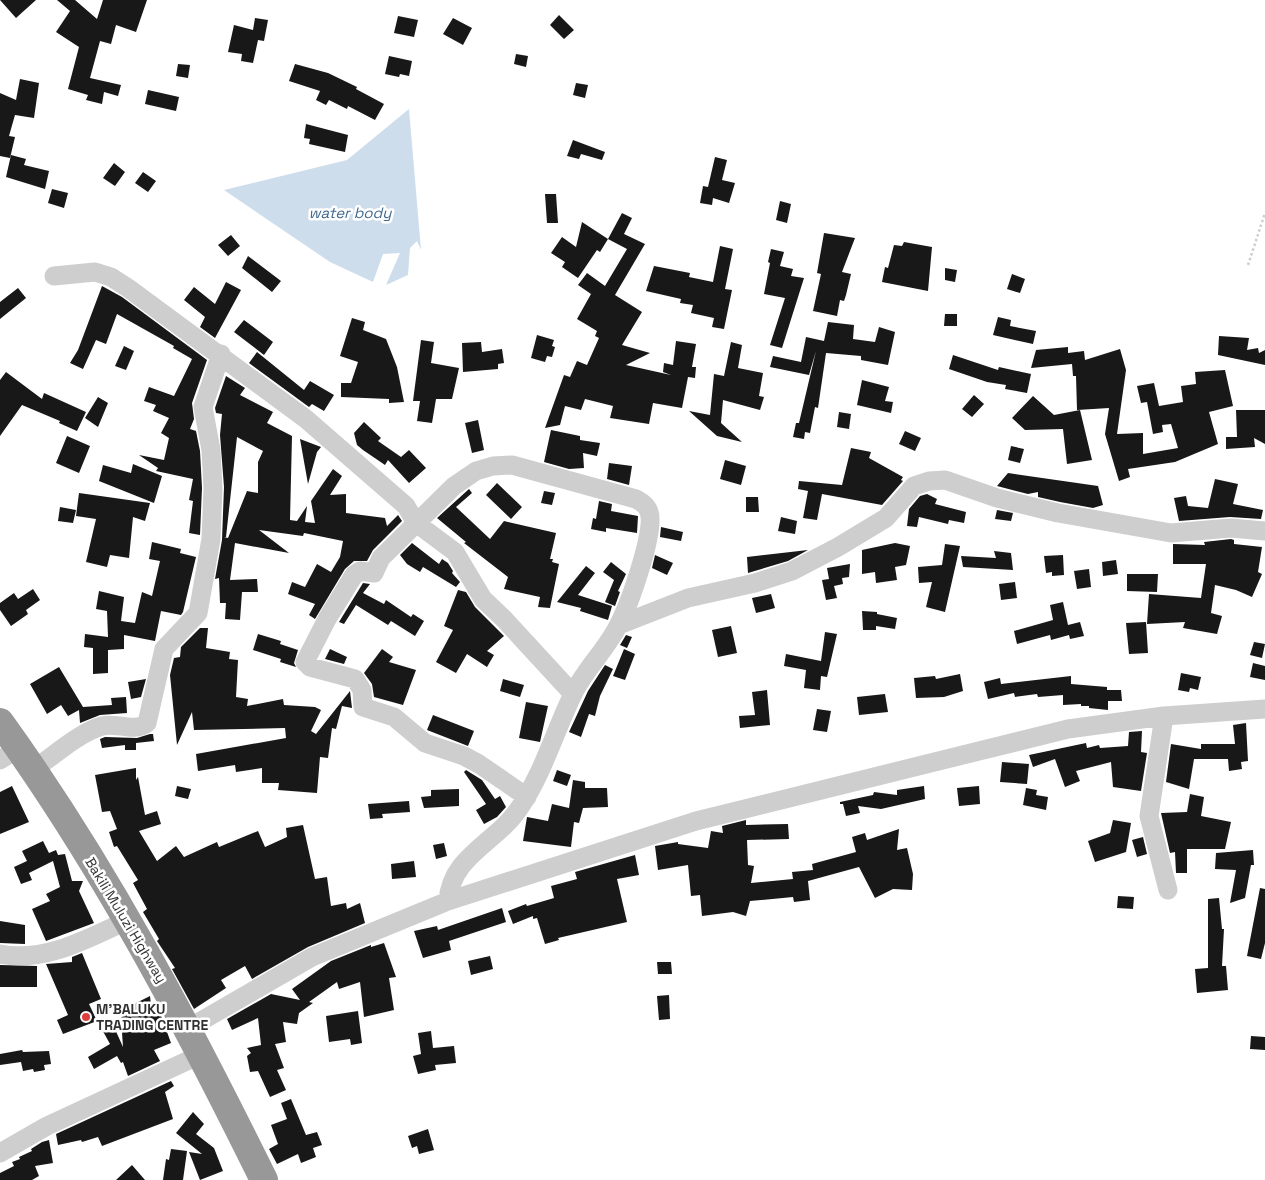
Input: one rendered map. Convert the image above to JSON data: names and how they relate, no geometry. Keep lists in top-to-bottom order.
{
  "streets": {
    "highway": ["Bakili Muluzi Highway"]
  },
  "water": ["water body"],
  "places": ["M'BALUKU TRADING CENTRE"]
}
